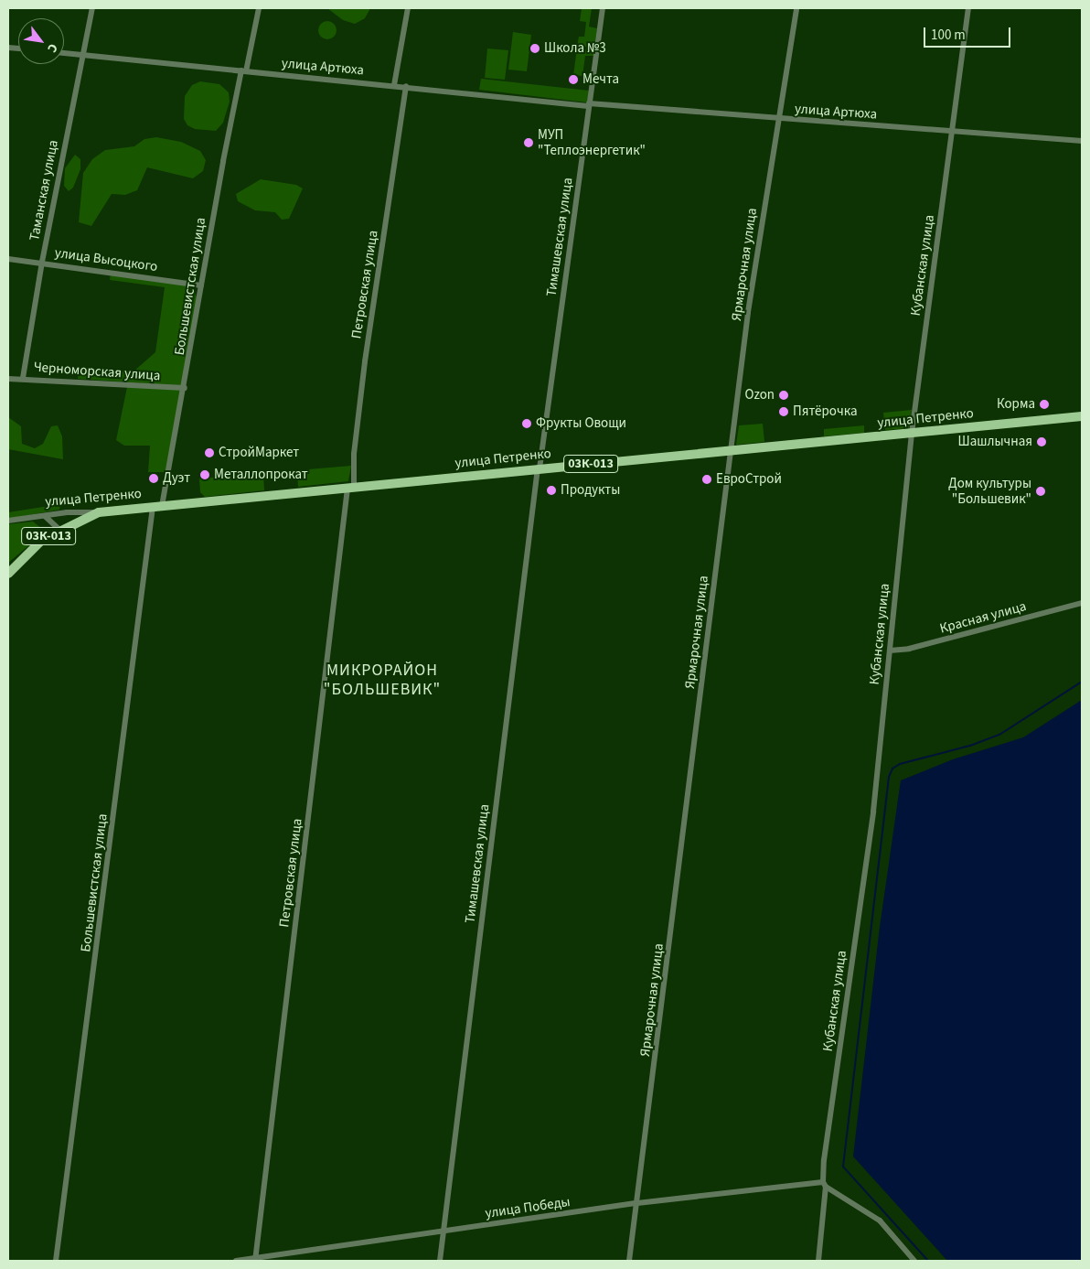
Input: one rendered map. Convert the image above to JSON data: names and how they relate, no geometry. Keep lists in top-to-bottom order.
{
  "streets": {
    "main road": ["улица Петренко", "03К-013"],
    "street": [
      "улица Артюха",
      "Таманская улица",
      "Тимашевская улица",
      "улица Высоцкого",
      "Ярмарочная улица",
      "Кубанская улица",
      "Петровская улица",
      "Большевистская улица",
      "Черноморская улица",
      "Красная улица",
      "улица Победы"
    ]
  },
  "crossings": [
    ["улица Артюха", "Таманская улица"],
    ["улица Артюха", "Тимашевская улица"],
    ["улица Артюха", "Ярмарочная улица"],
    ["улица Артюха", "Кубанская улица"],
    ["улица Артюха", "Петровская улица"],
    ["улица Артюха", "Большевистская улица"],
    ["Таманская улица", "улица Высоцкого"],
    ["Таманская улица", "Черноморская улица"],
    ["Тимашевская улица", "улица Петренко"],
    ["Тимашевская улица", "улица Победы"],
    ["улица Высоцкого", "Большевистская улица"],
    ["Ярмарочная улица", "улица Петренко"],
    ["Ярмарочная улица", "улица Победы"],
    ["Кубанская улица", "улица Петренко"],
    ["Кубанская улица", "Красная улица"],
    ["Кубанская улица", "улица Победы"],
    ["Петровская улица", "улица Петренко"],
    ["Петровская улица", "улица Победы"],
    ["Большевистская улица", "Черноморская улица"],
    ["Большевистская улица", "улица Петренко"],
    ["улица Петренко", "03К-013"]
  ],
  "districts": ["МИКРОРАЙОН \"БОЛЬШЕВИК\""],
  "places": [
    "Школа №3",
    "Мечта",
    "МУП \"Теплоэнергетик\"",
    "Ozon",
    "Корма",
    "Пятёрочка",
    "Фрукты Овощи",
    "Шашлычная",
    "СтройМаркет",
    "Металлопрокат",
    "Дуэт",
    "ЕвроСтрой",
    "Продукты",
    "Дом культуры \"Большевик\""
  ],
  "scale_bar": "100 m",
  "north": "bottom right"
}
